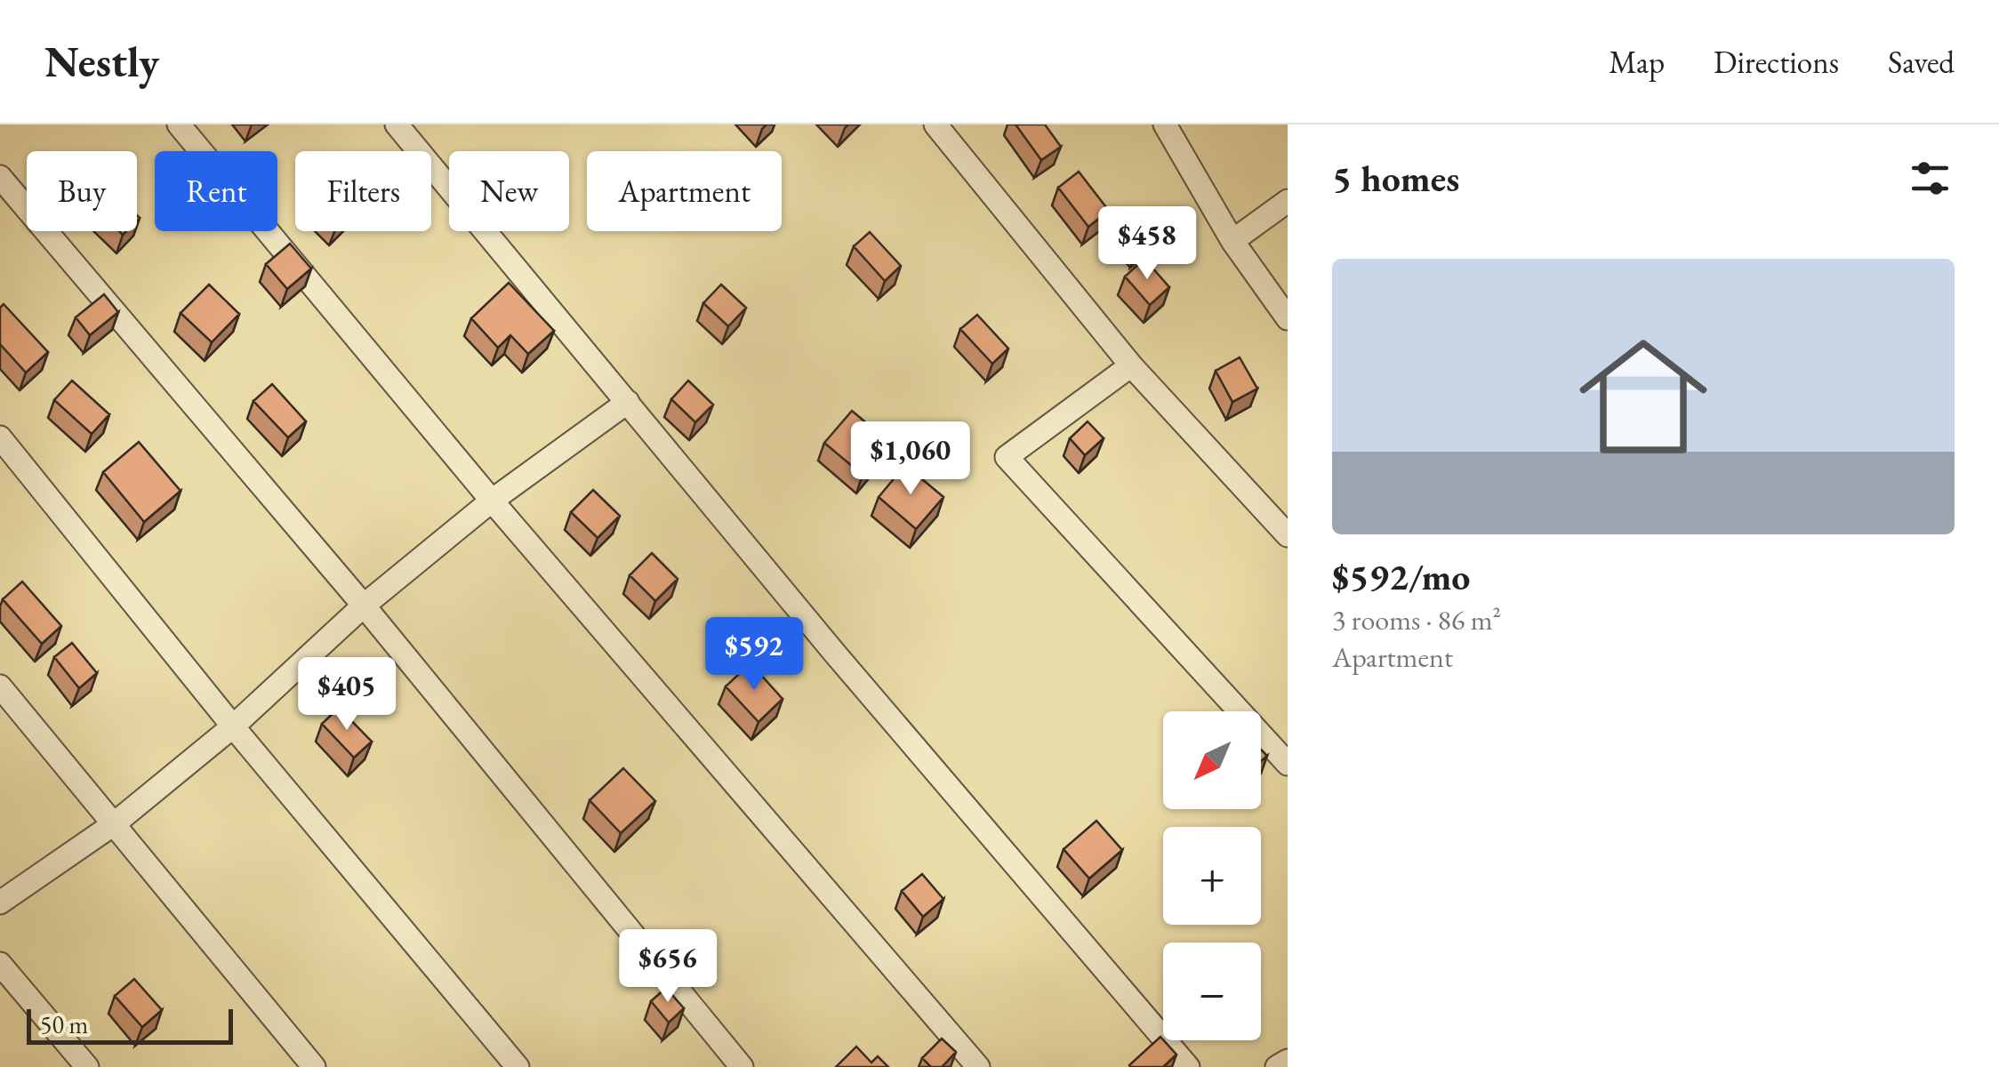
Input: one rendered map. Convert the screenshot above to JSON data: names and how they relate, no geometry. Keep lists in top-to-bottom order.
{
  "scale_bar": "50 m",
  "north": "bottom left",
  "page": {
    "header": "Nestly",
    "nav": ["Map", "Directions", "Saved"],
    "heading": "5 homes",
    "chip": [
      "Buy",
      "Rent",
      "Filters",
      "New",
      "Apartment"
    ],
    "price": [
      "$458",
      "$1,060",
      "$592",
      "$405",
      "$656"
    ],
    "list": [
      {
        "name": "$592/mo",
        "note": "3 rooms · 86 m² · Apartment"
      }
    ],
    "map_buttons": ["+", "−"],
    "scale": "50 m"
  }
}
